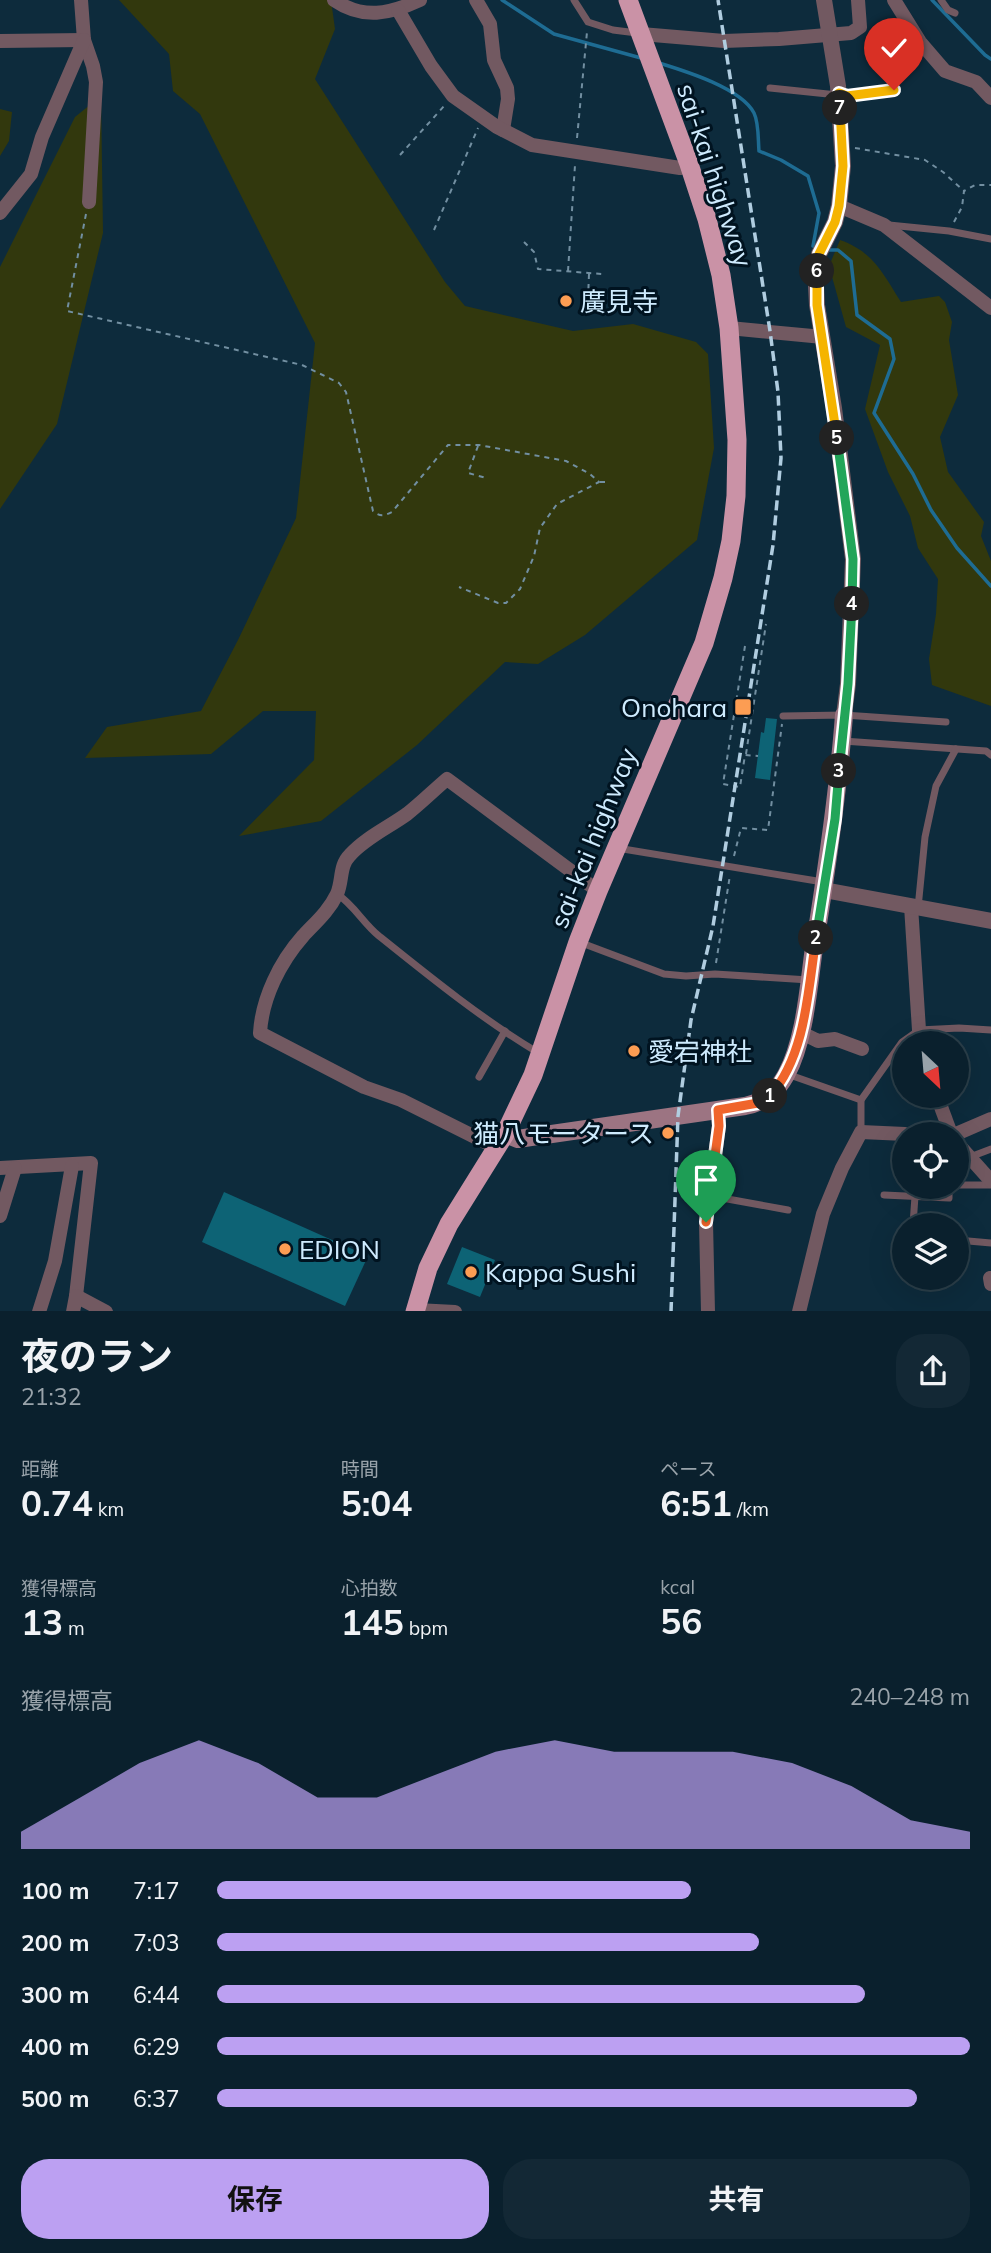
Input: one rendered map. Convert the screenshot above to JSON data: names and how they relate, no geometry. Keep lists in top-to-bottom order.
{
  "streets": {
    "highway": ["sai-kai highway"]
  },
  "places": {
    "other": [
      "廣見寺",
      "愛宕神社",
      "猫八モータース",
      "EDION",
      "Kappa Sushi"
    ],
    "transit": ["Onohara"]
  },
  "north": "bottom right",
  "page": {
    "pins": [
      "7",
      "6",
      "5",
      "4",
      "3",
      "2",
      "1"
    ],
    "heading": ["夜のラン", "21:32"],
    "stats": [
      ["距離", "0.74 km"],
      ["時間", "5:04"],
      ["ペース", "6:51 /km"],
      ["獲得標高", "13 m"],
      ["心拍数", "145 bpm"],
      ["kcal", "56"]
    ],
    "chart": ["獲得標高", "240–248 m"],
    "list": [
      {
        "name": "100 m",
        "note": "7:17"
      },
      {
        "name": "200 m",
        "note": "7:03"
      },
      {
        "name": "300 m",
        "note": "6:44"
      },
      {
        "name": "400 m",
        "note": "6:29"
      },
      {
        "name": "500 m",
        "note": "6:37"
      }
    ],
    "buttons": ["保存", "共有"]
  }
}
